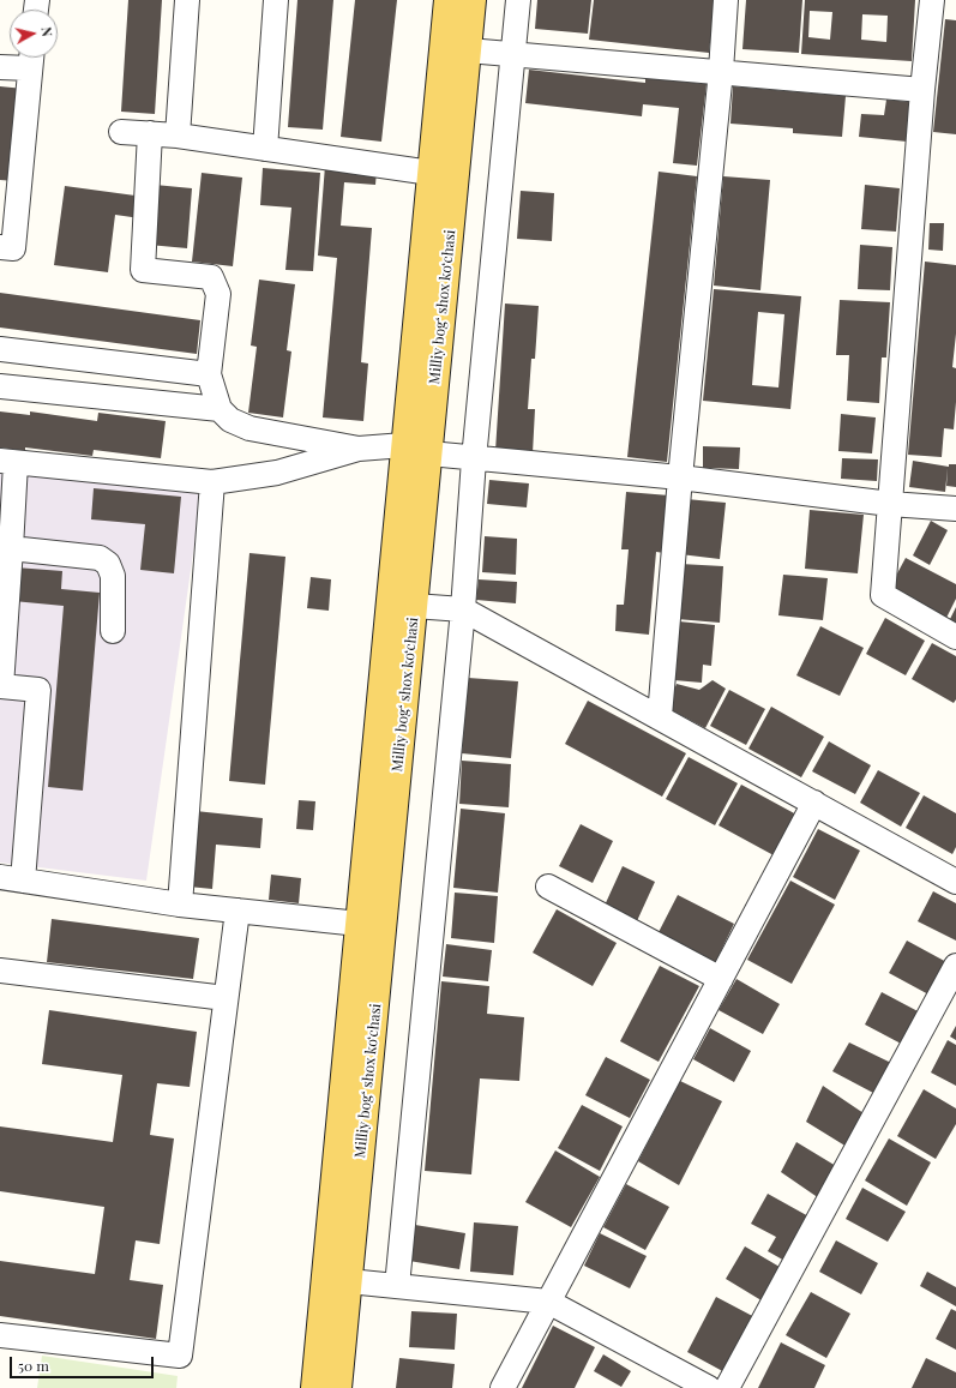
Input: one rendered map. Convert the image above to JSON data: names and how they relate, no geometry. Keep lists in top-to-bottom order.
{
  "streets": {
    "main road": ["Milliy bog‘ shox ko‘chasi"]
  },
  "scale_bar": "50 m",
  "north": "right"
}
